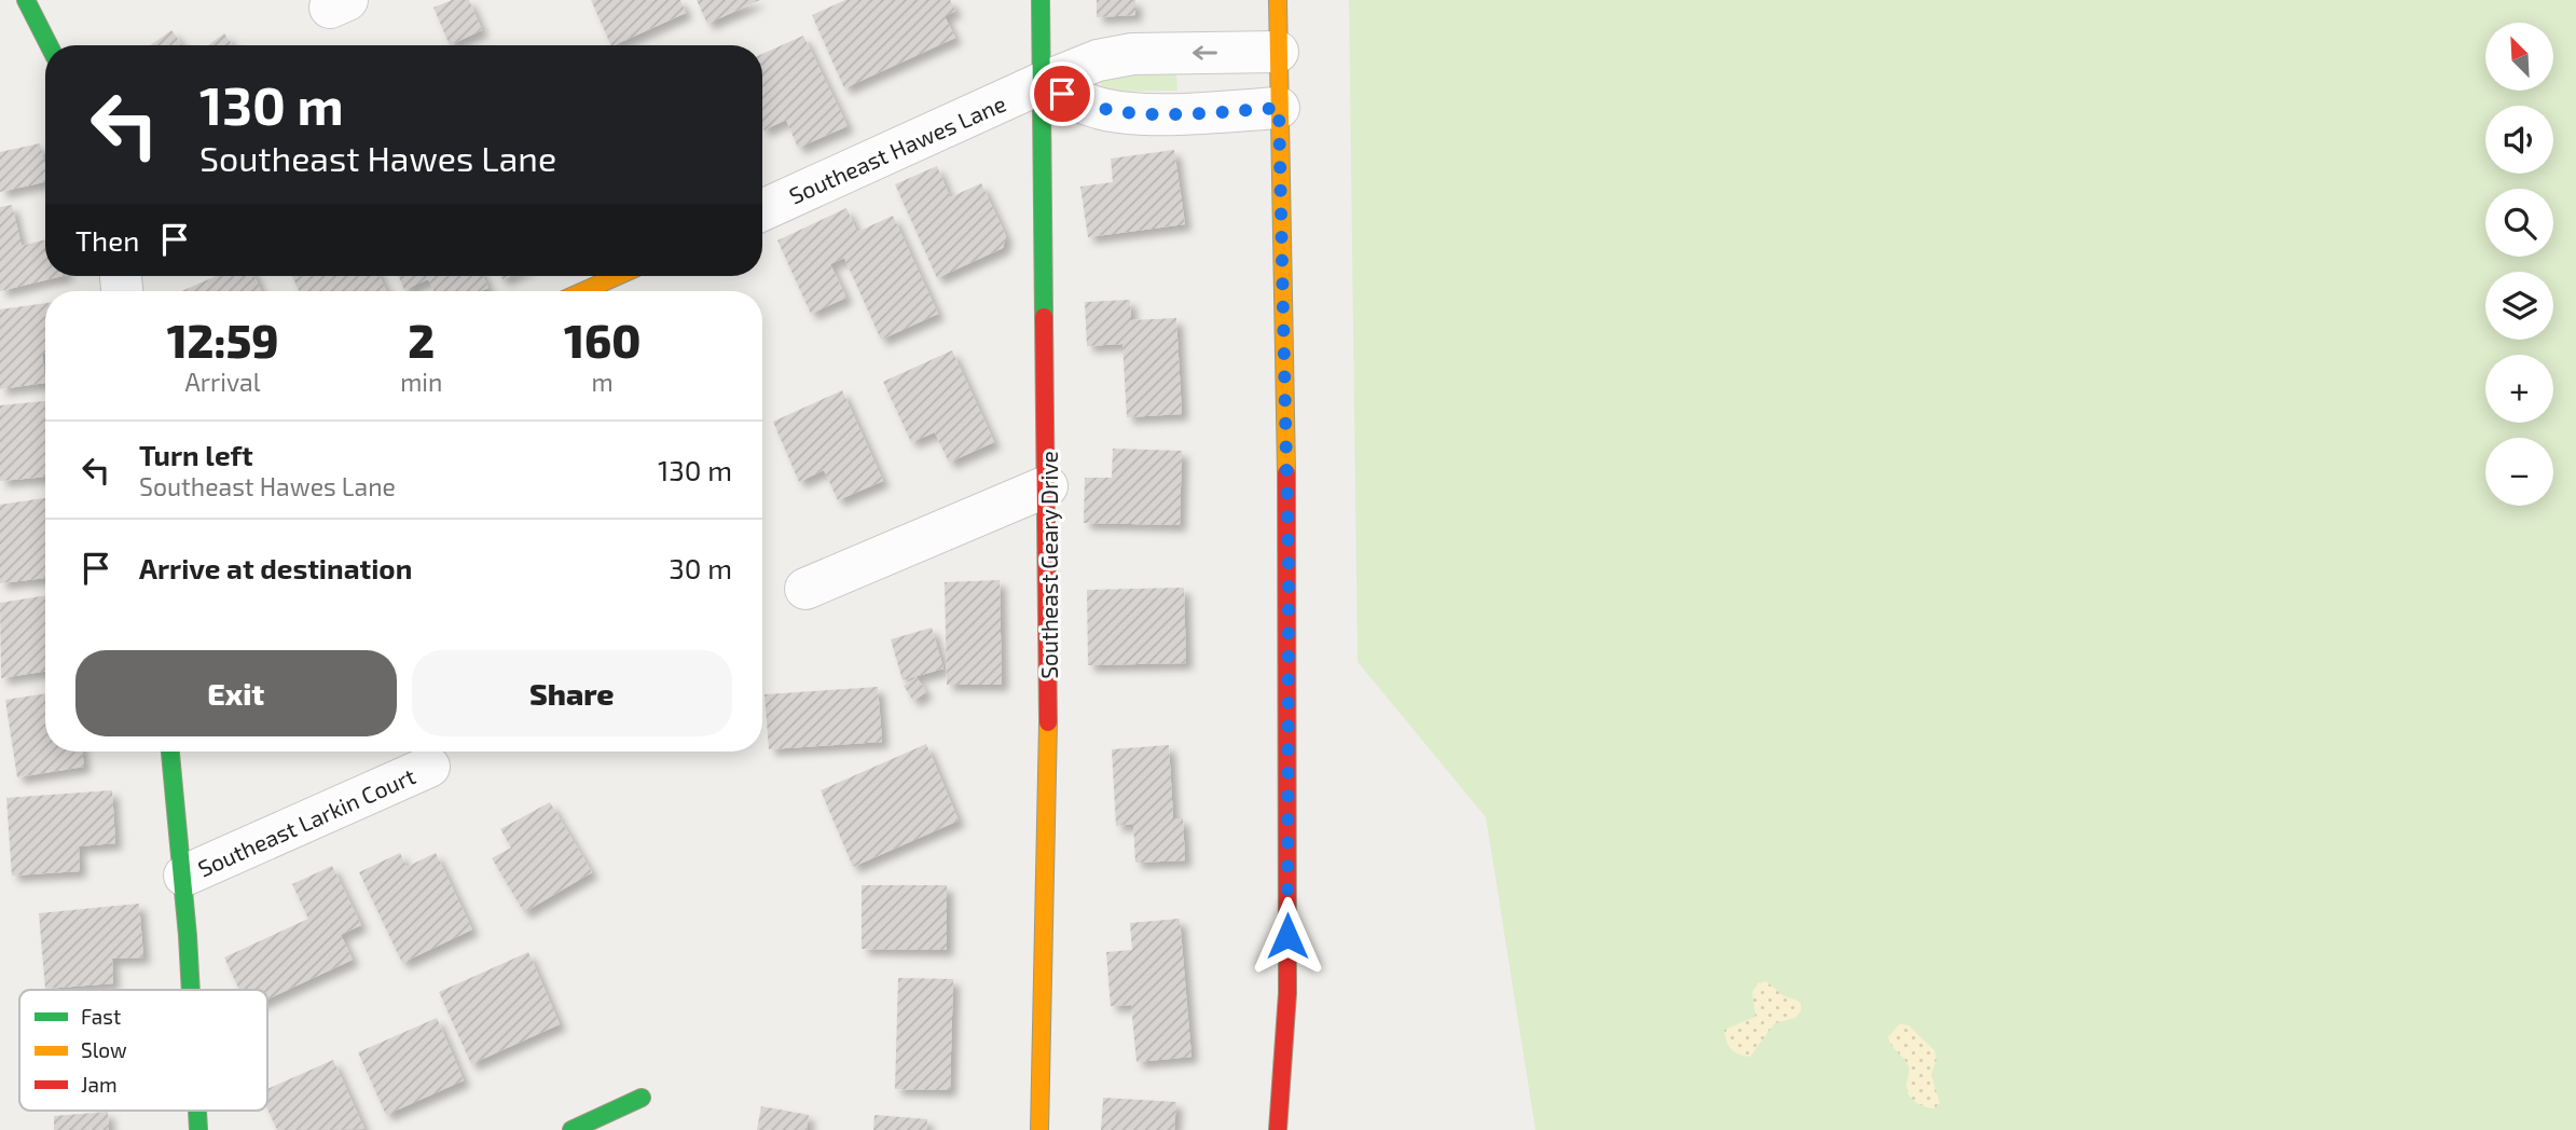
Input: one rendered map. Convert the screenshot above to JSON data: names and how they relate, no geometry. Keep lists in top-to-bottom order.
{
  "streets": {
    "street": ["Southeast Hawes Lane", "Southeast Geary Drive", "Southeast Larkin Court"]
  },
  "crossings": [
    ["Southeast Hawes Lane", "Southeast Geary Drive"]
  ],
  "legend": ["Fast", "Slow", "Jam"],
  "north": "top left",
  "page": {
    "map_buttons": ["+", "−"],
    "turn": ["130 m", "Southeast Hawes Lane"],
    "then": "Then",
    "eta": [
      "12:59",
      "Arrival",
      "2",
      "min",
      "160",
      "m"
    ],
    "list": [
      {
        "name": "Turn left",
        "note": "Southeast Hawes Lane",
        "value": "130 m"
      },
      {
        "name": "Arrive at destination",
        "value": "30 m"
      }
    ],
    "buttons": ["Exit", "Share"]
  }
}
